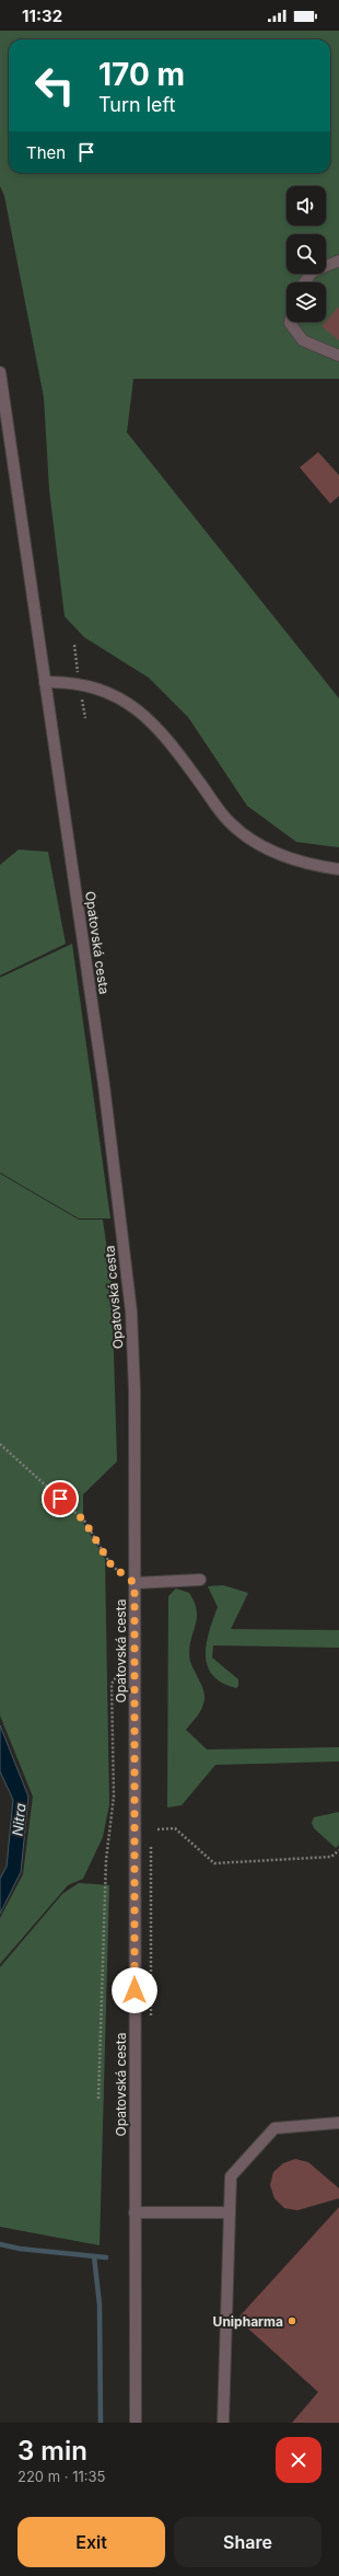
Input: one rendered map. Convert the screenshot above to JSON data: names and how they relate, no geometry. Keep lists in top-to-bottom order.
{
  "streets": {
    "street": ["Opatovská cesta"]
  },
  "water": ["Nitra"],
  "places": ["Unipharma"],
  "page": {
    "status": "11:32",
    "turn": ["170 m", "Turn left"],
    "then": "Then",
    "heading": ["3 min", "220 m · 11:35"],
    "buttons": ["Exit", "Share"]
  }
}
